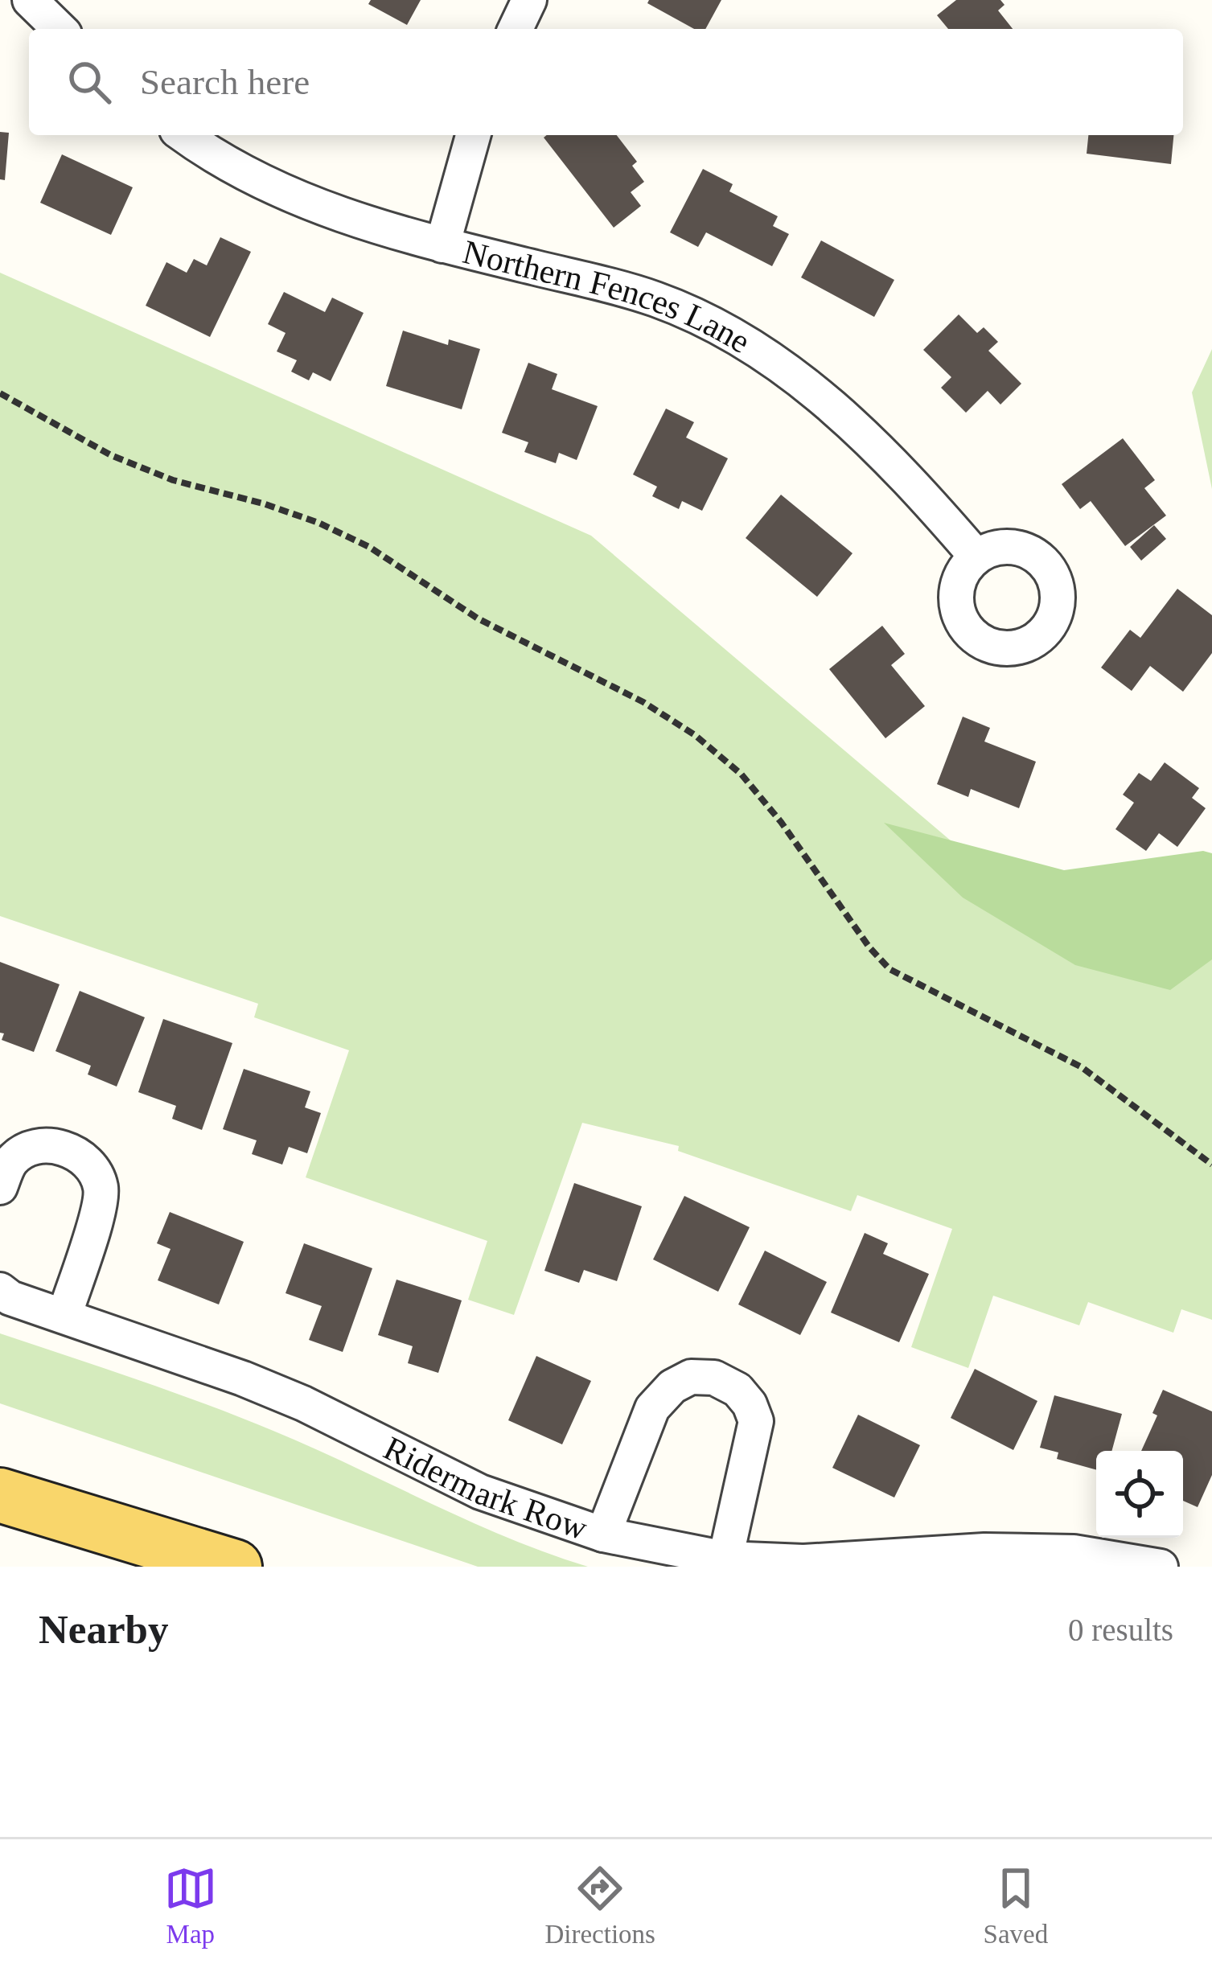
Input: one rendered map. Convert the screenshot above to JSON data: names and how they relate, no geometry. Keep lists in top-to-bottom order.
{
  "streets": {
    "street": ["Northern Fences Lane", "Ridermark Row"]
  },
  "page": {
    "search": "Search here",
    "heading": ["Nearby", "0 results"],
    "nav": ["Map", "Directions", "Saved"]
  }
}
